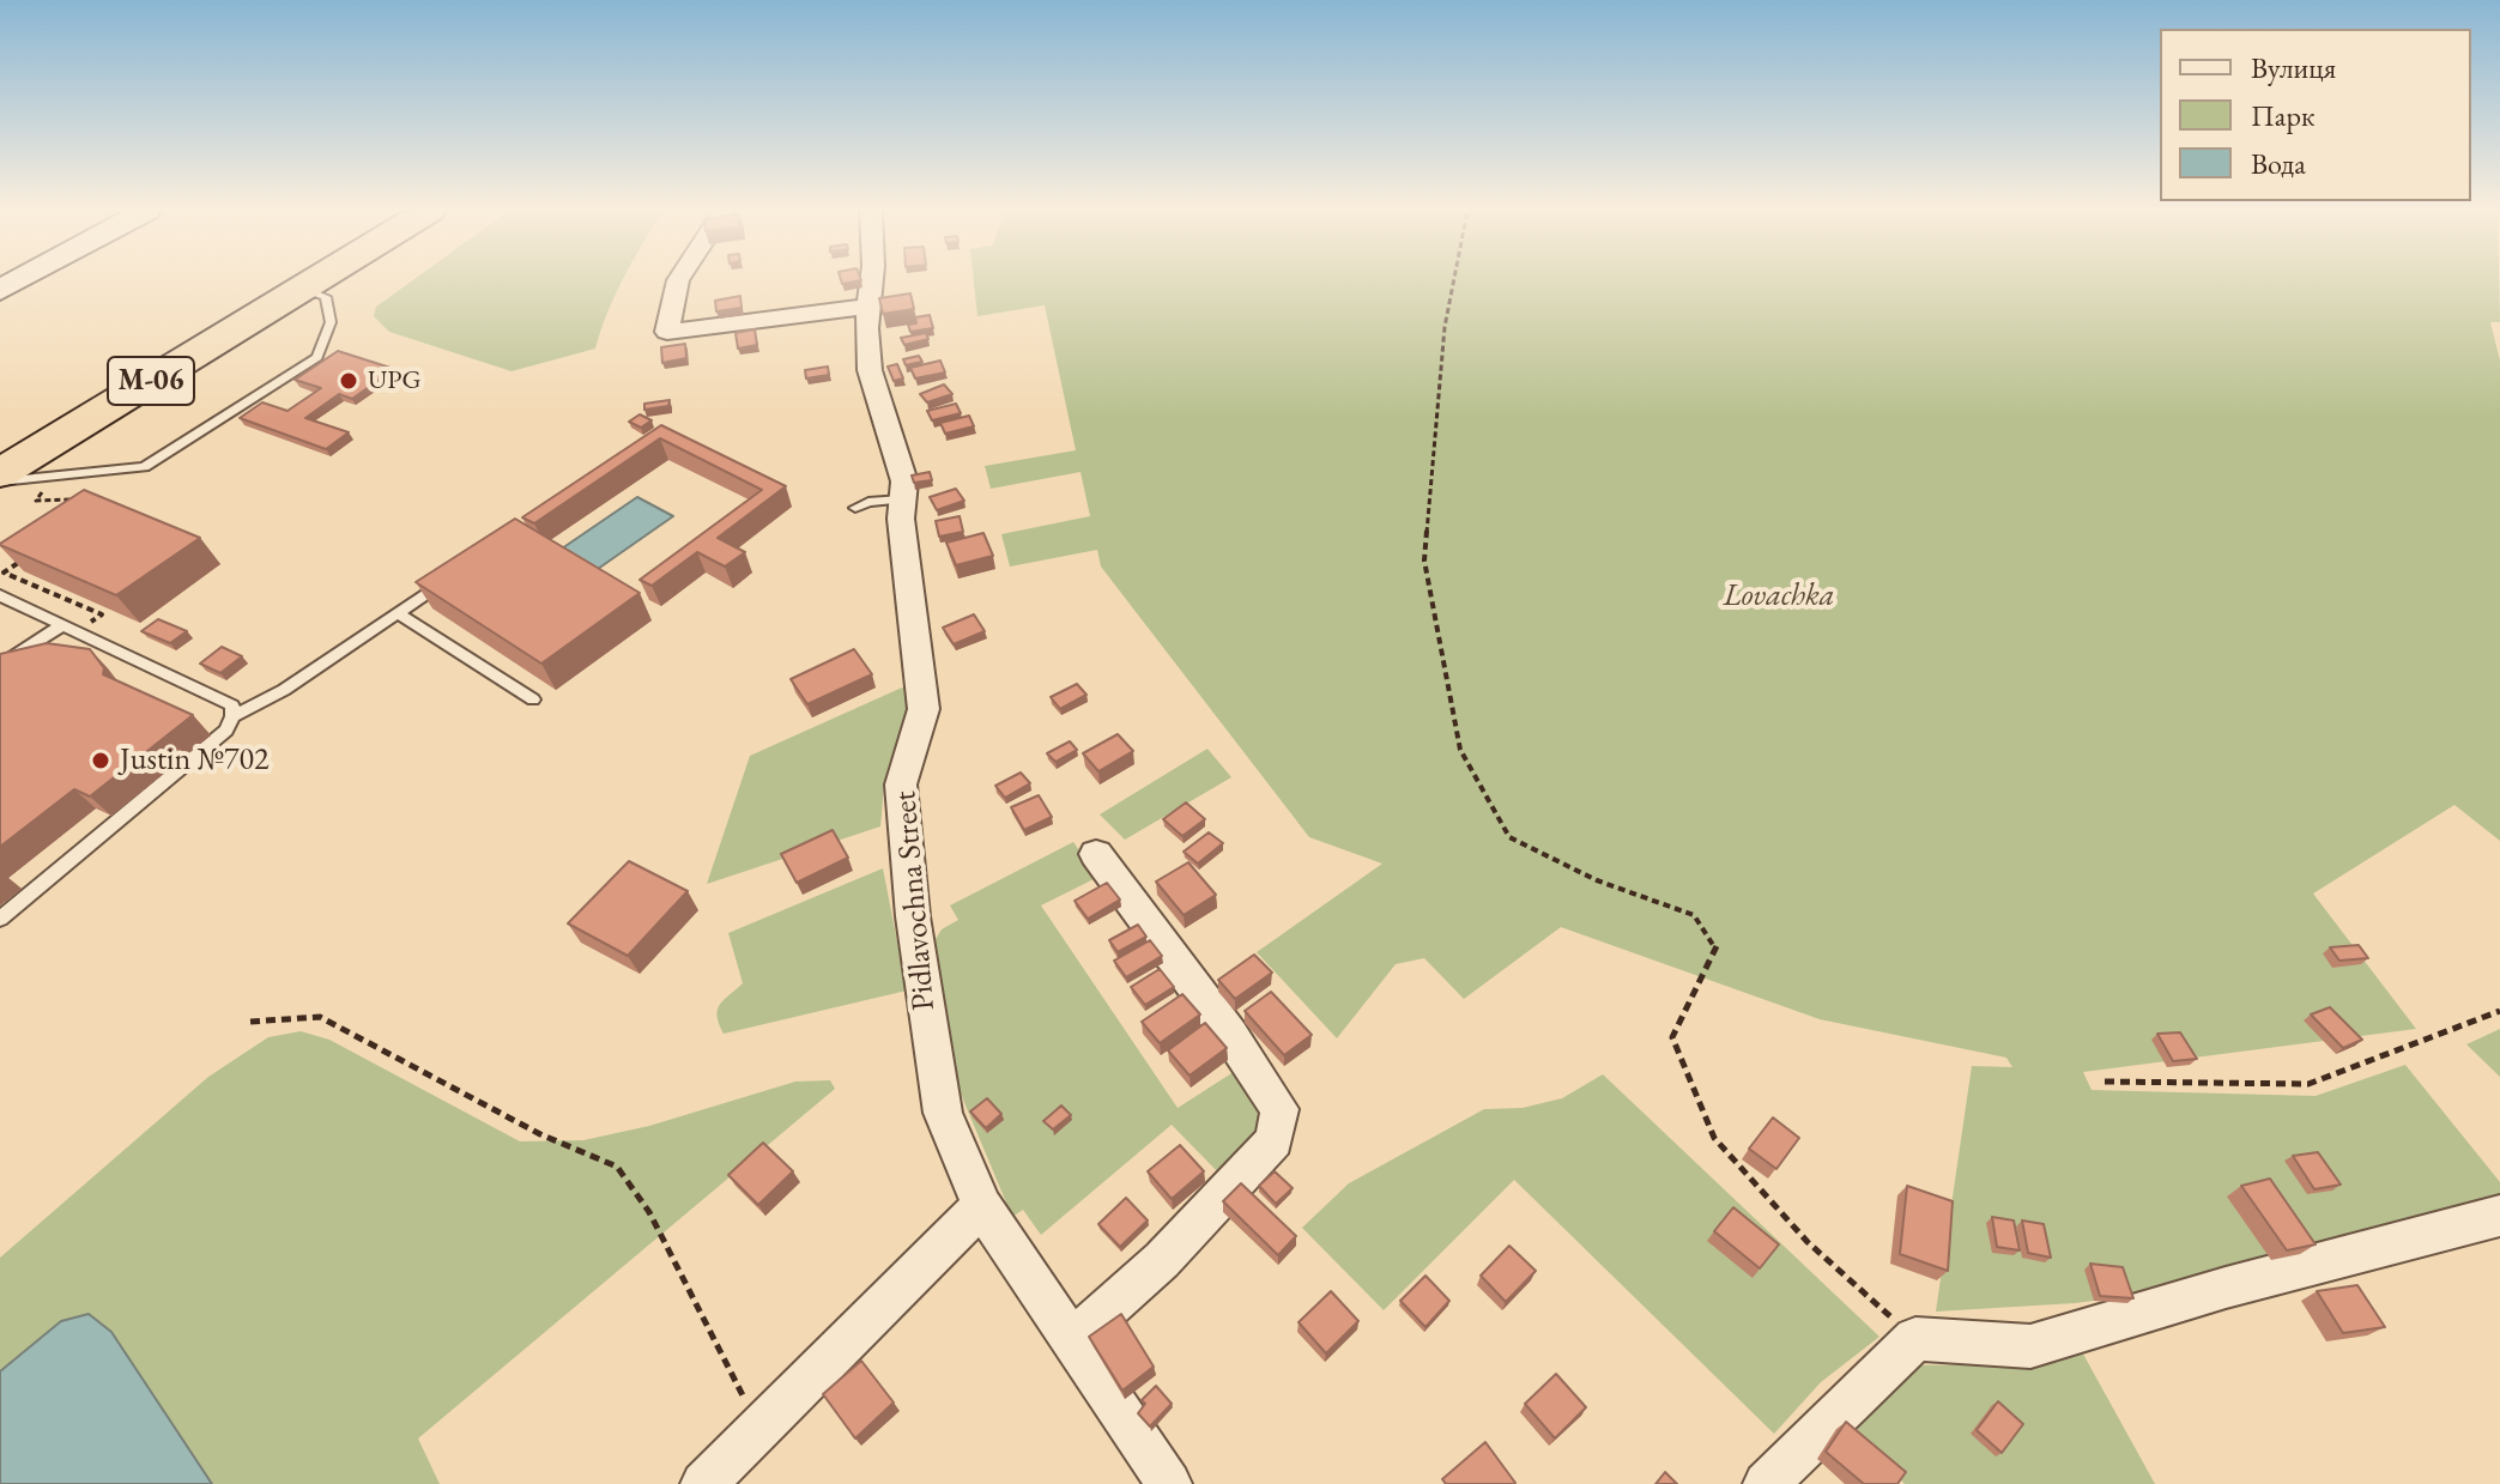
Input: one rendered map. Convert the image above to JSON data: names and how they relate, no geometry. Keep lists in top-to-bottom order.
{
  "streets": {
    "highway": ["М-06"],
    "street": ["Pidlavochna Street"]
  },
  "parks": ["Lovachka"],
  "places": ["UPG", "Justin №702"],
  "legend": ["Вулиця", "Парк", "Вода"]
}
